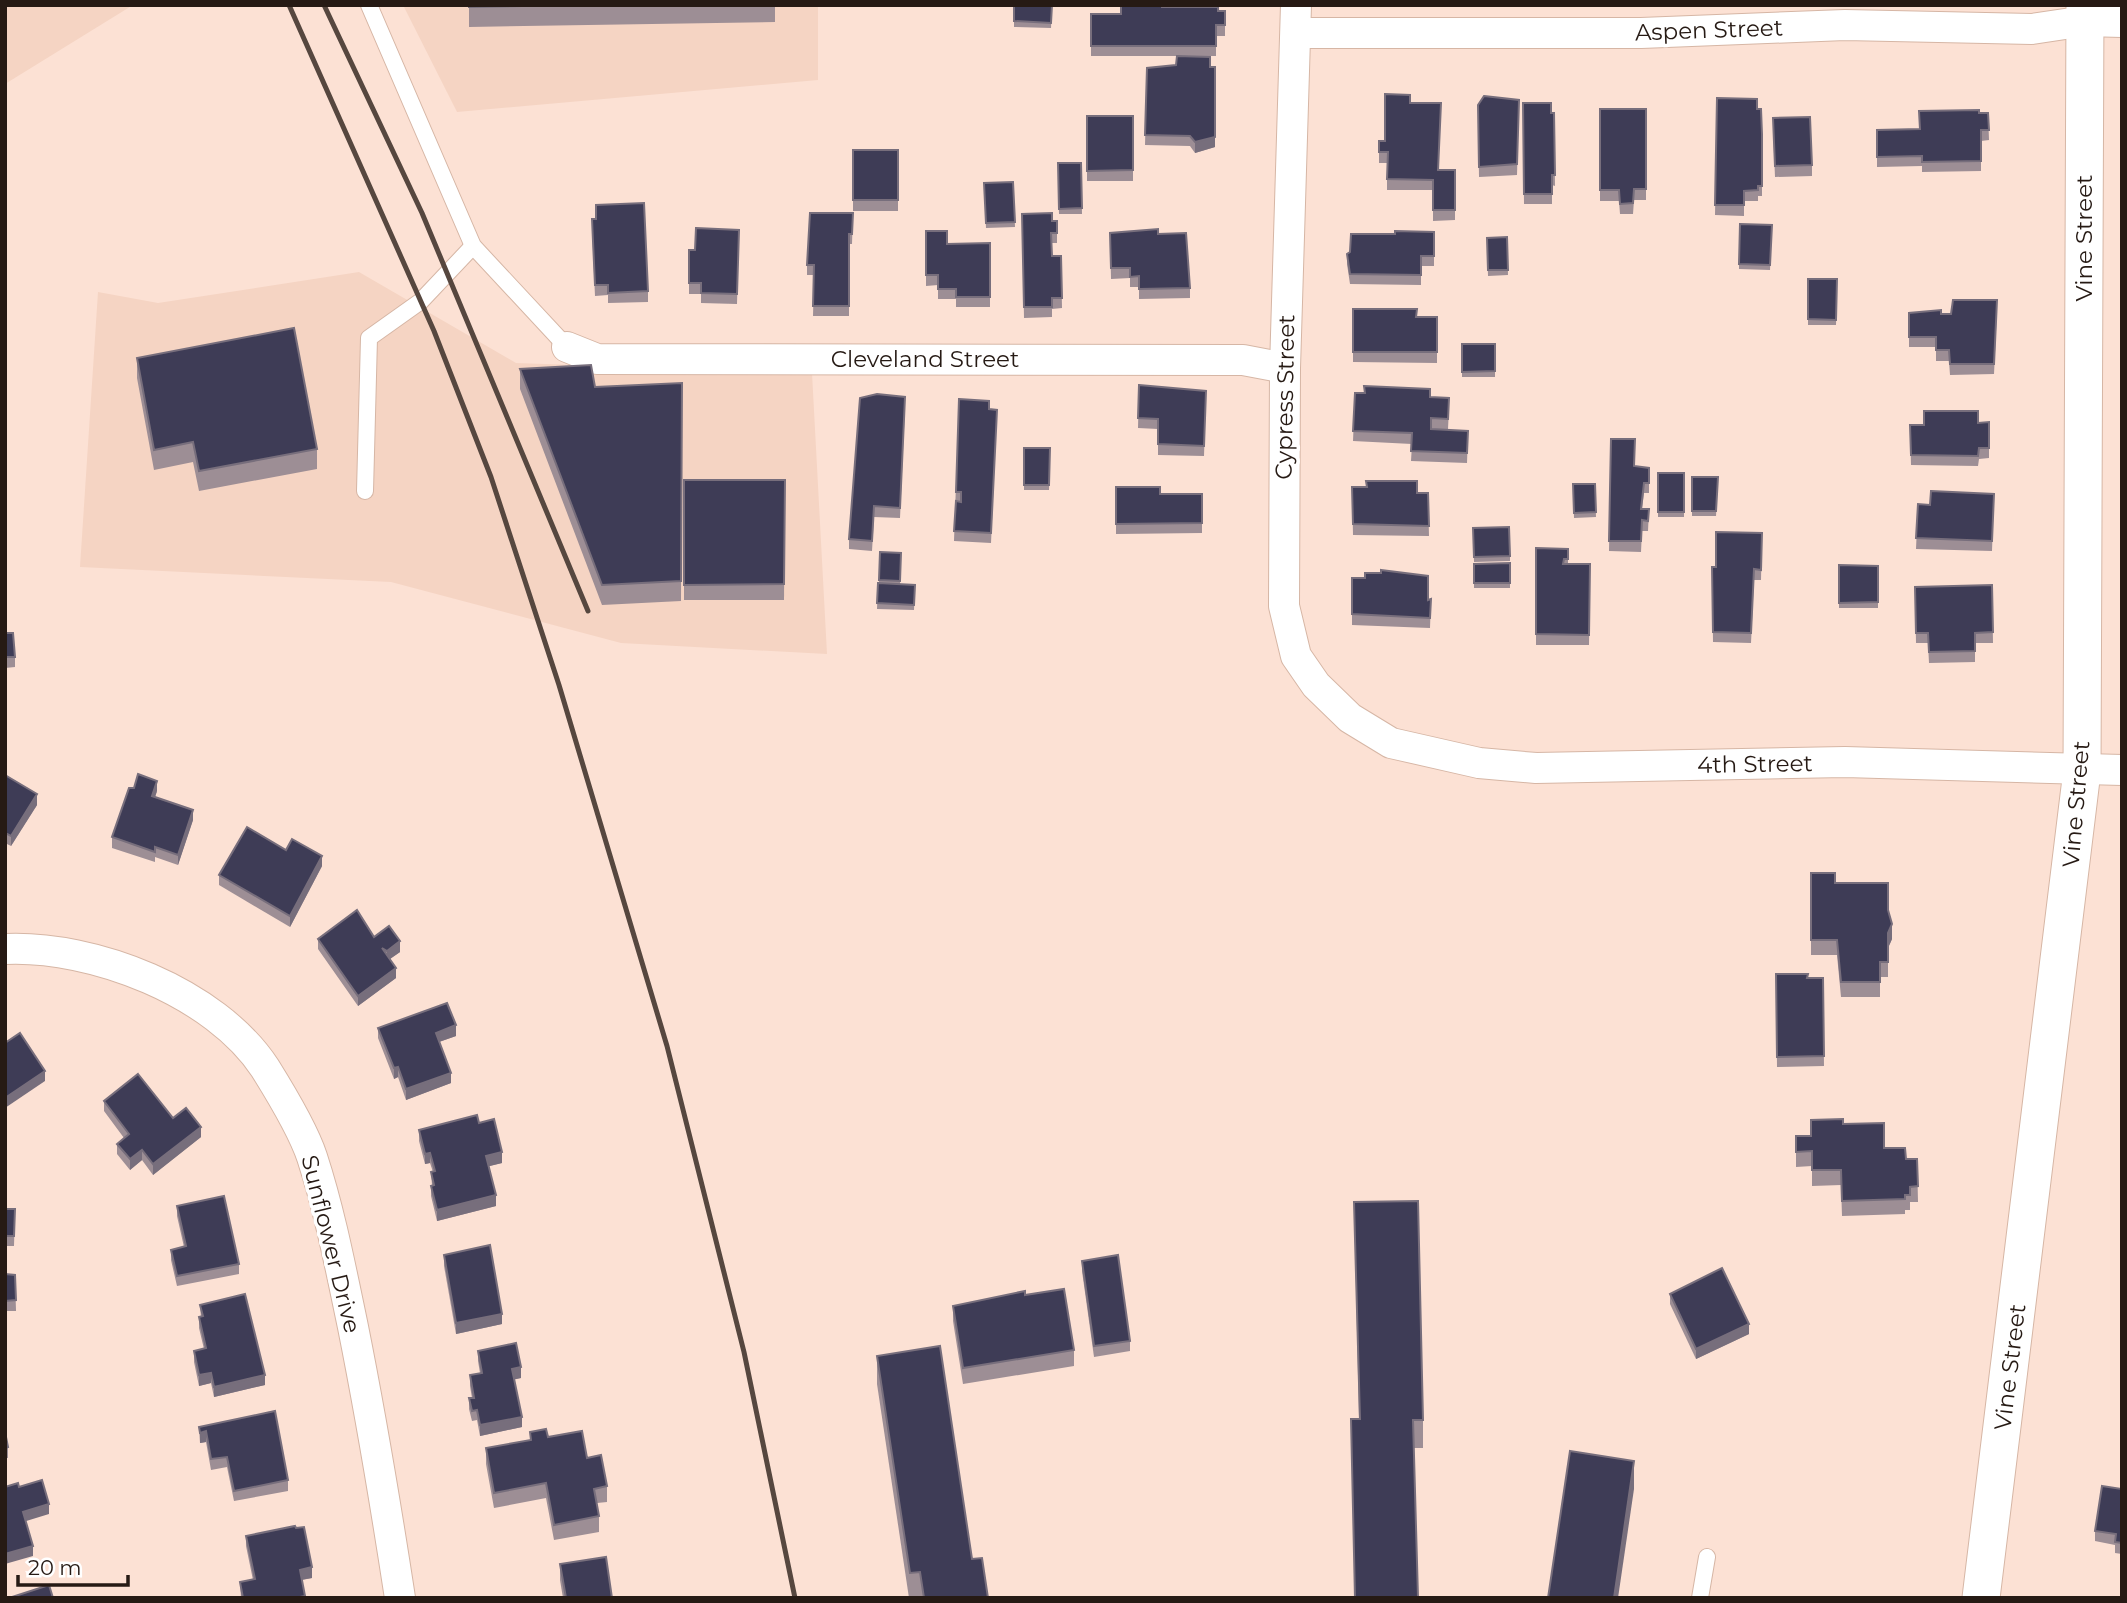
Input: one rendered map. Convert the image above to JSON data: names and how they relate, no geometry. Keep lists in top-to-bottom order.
{
  "streets": {
    "street": [
      "Aspen Street",
      "Vine Street",
      "Cleveland Street",
      "Cypress Street",
      "4th Street",
      "Sunflower Drive"
    ]
  },
  "crossings": [
    ["Aspen Street", "Vine Street"],
    ["Aspen Street", "Cypress Street"],
    ["Vine Street", "4th Street"],
    ["Cleveland Street", "Cypress Street"],
    ["Cypress Street", "4th Street"]
  ],
  "scale_bar": "20 m"
}
